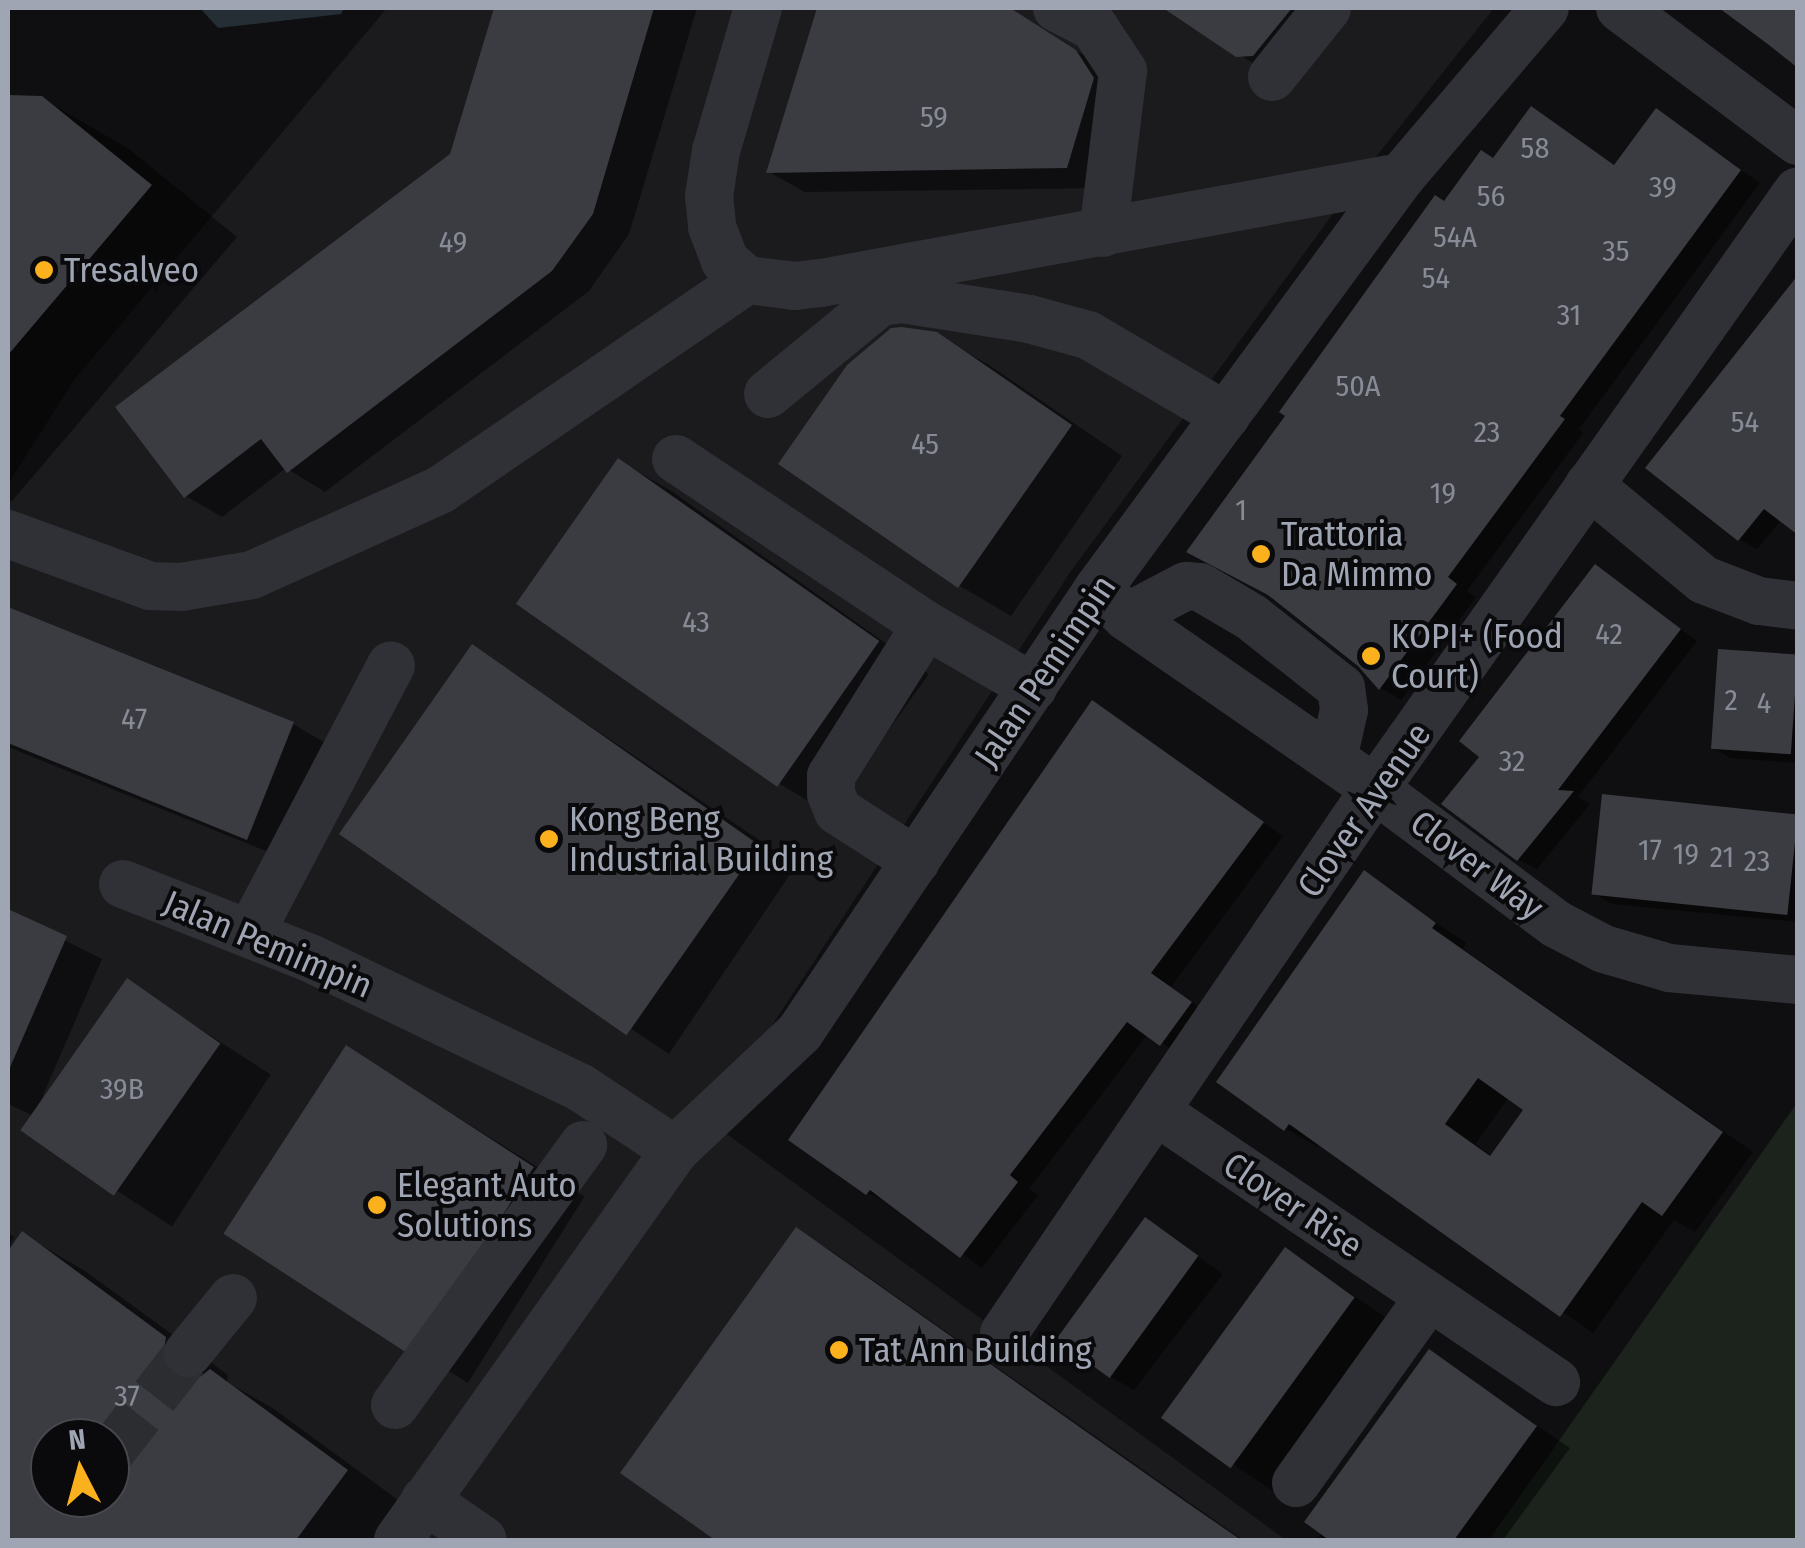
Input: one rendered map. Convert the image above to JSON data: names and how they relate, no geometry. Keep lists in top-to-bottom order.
{
  "streets": {
    "street": [
      "Jalan Pemimpin",
      "Clover Avenue",
      "Clover Way",
      "Clover Rise"
    ]
  },
  "crossings": [
    ["Jalan Pemimpin", "Clover Way"],
    ["Clover Avenue", "Clover Way"],
    ["Clover Avenue", "Clover Rise"]
  ],
  "places": [
    "Tresalveo",
    "Trattoria Da Mimmo",
    "KOPI+ (Food Court)",
    "Kong Beng Industrial Building",
    "Elegant Auto Solutions",
    "Tat Ann Building"
  ],
  "house_numbers": [
    "59",
    "58",
    "39",
    "56",
    "54A",
    "49",
    "35",
    "54",
    "31",
    "50A",
    "54",
    "23",
    "45",
    "19",
    "1",
    "43",
    "42",
    "2",
    "4",
    "47",
    "32",
    "17",
    "19",
    "21",
    "23",
    "39B",
    "37"
  ],
  "north": "top"
}
